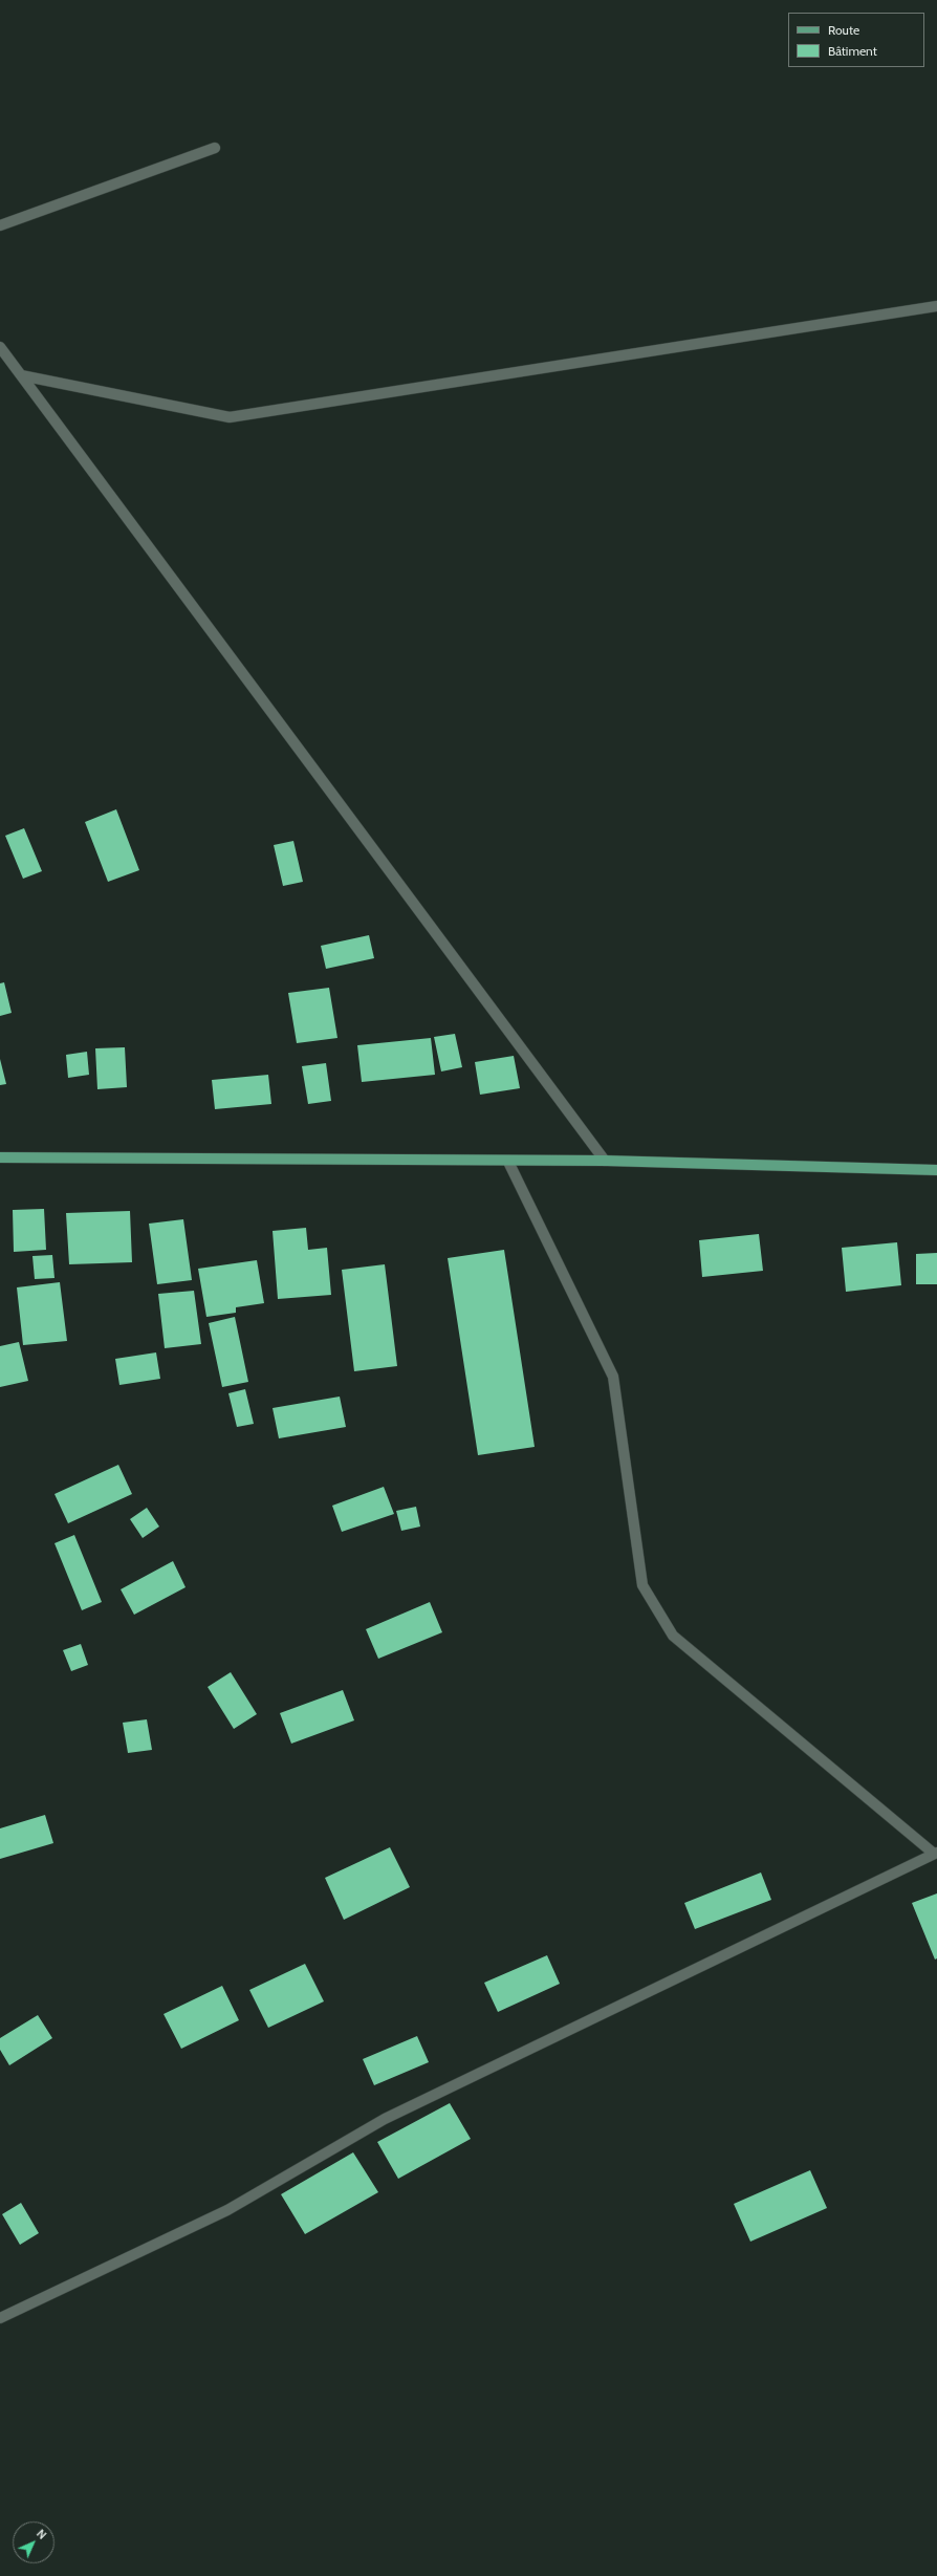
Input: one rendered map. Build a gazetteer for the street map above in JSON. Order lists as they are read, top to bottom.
{
  "legend": ["Route", "Bâtiment"],
  "north": "top right"
}
